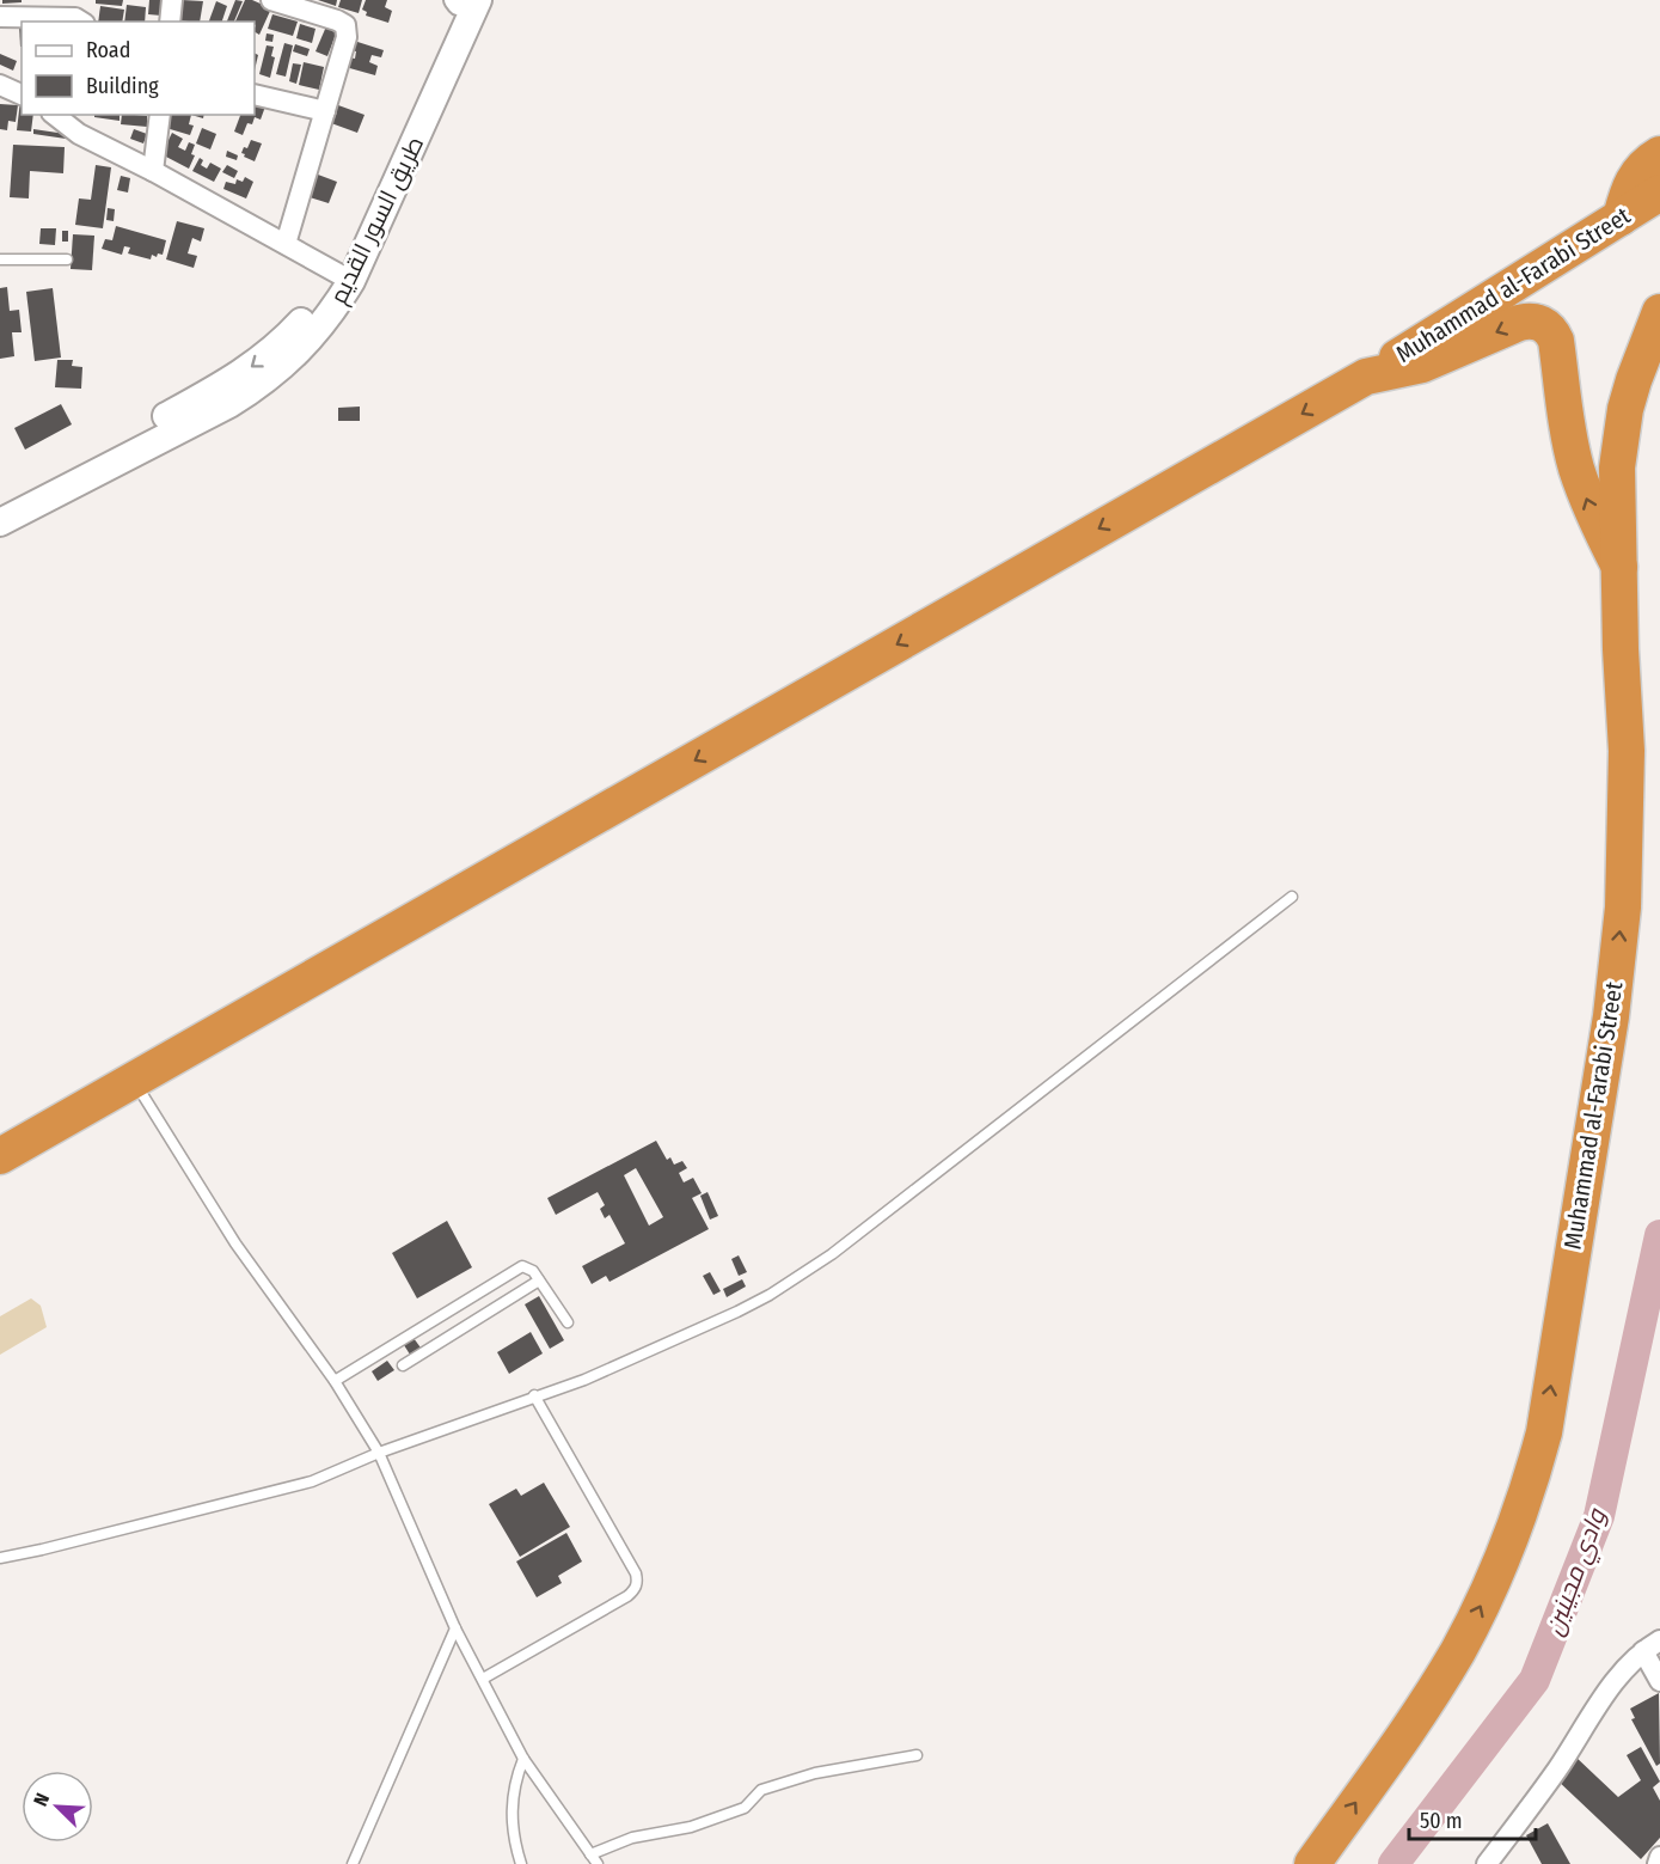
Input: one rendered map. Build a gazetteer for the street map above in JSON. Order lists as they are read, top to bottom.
{
  "streets": {
    "highway": ["Muhammad al-Farabi Street"],
    "main road": ["طريق السور القديم"]
  },
  "water": ["وادي مجينين"],
  "legend": ["Road", "Building"],
  "scale_bar": "50 m",
  "north": "top left"
}
